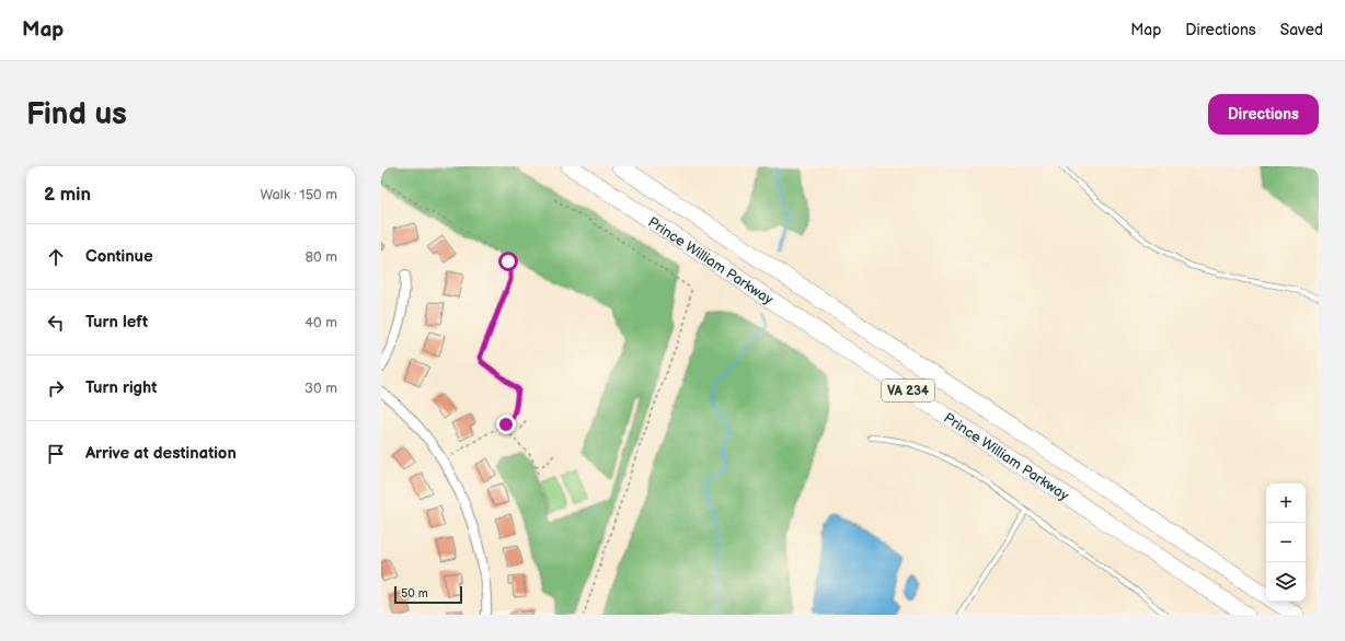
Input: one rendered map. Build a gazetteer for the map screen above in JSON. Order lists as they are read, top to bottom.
{
  "streets": {
    "highway": ["Prince William Parkway", "VA 234"]
  },
  "scale_bar": "50 m",
  "page": {
    "header": "Map",
    "nav": ["Map", "Directions", "Saved"],
    "buttons": "Directions",
    "title": "Find us",
    "heading": ["2 min", "Walk · 150 m"],
    "list": [
      ["Continue", "80 m"],
      ["Turn left", "40 m"],
      ["Turn right", "30 m"],
      "Arrive at destination"
    ],
    "map_buttons": ["+", "−"],
    "scale": "50 m"
  }
}
